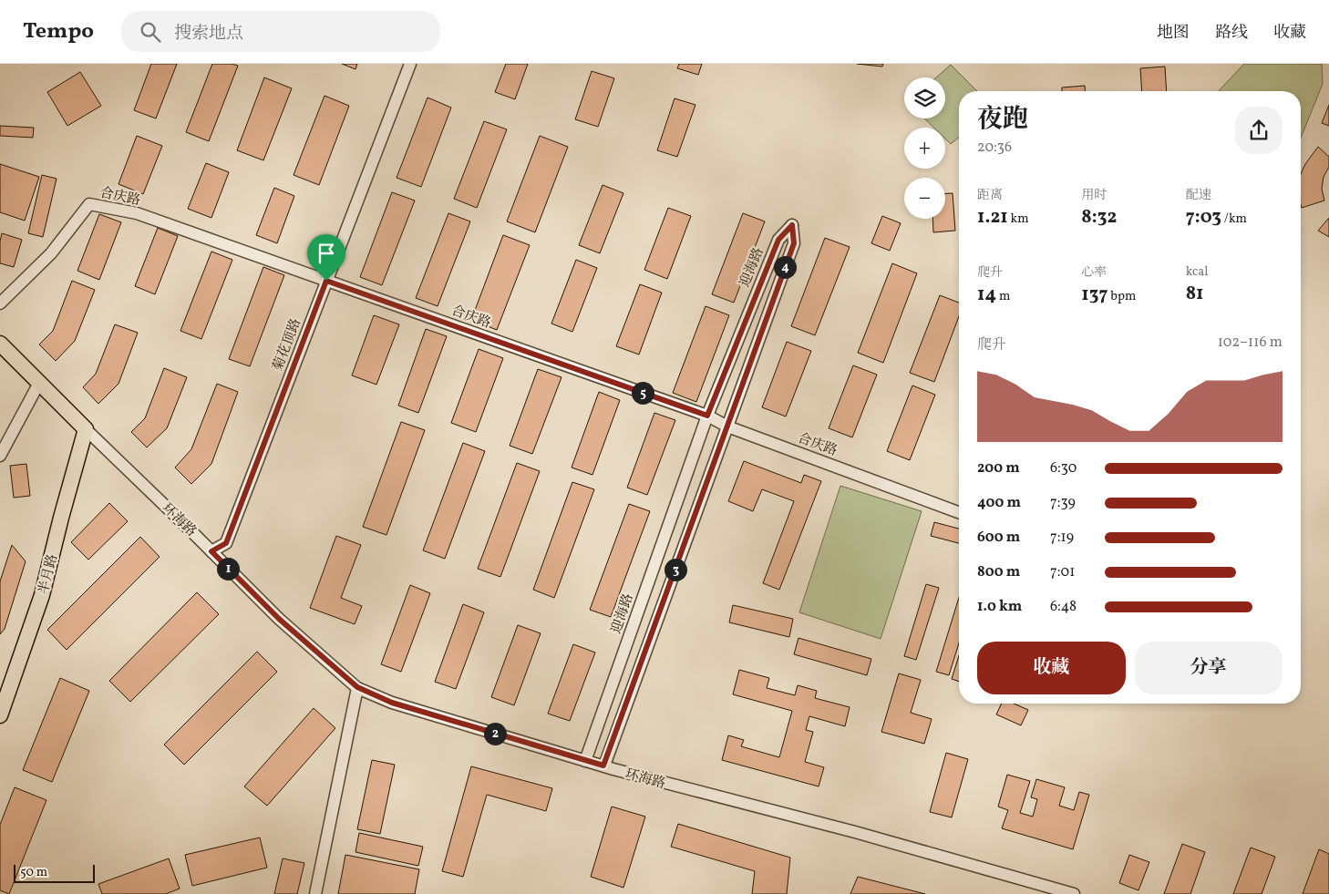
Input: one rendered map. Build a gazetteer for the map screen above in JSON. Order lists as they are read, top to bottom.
{
  "streets": {
    "main road": ["环海路", "半月路"],
    "street": ["合庆路", "迎海路", "菊花顶路"]
  },
  "crossings": [
    ["合庆路", "迎海路"],
    ["合庆路", "菊花顶路"],
    ["迎海路", "环海路"],
    ["菊花顶路", "环海路"],
    ["环海路", "半月路"]
  ],
  "scale_bar": "50 m",
  "page": {
    "header": "Tempo",
    "search": "搜索地点",
    "nav": ["地图", "路线", "收藏"],
    "map_buttons": ["+", "−"],
    "heading": ["夜跑", "20:36"],
    "stats": [
      ["距离", "1.21 km"],
      ["用时", "8:32"],
      ["配速", "7:03 /km"],
      ["爬升", "14 m"],
      ["心率", "137 bpm"],
      ["kcal", "81"]
    ],
    "pins": [
      "4",
      "5",
      "1",
      "3",
      "2"
    ],
    "chart": ["爬升", "102–116 m"],
    "list": [
      {
        "name": "200 m",
        "note": "6:30"
      },
      {
        "name": "400 m",
        "note": "7:39"
      },
      {
        "name": "600 m",
        "note": "7:19"
      },
      {
        "name": "800 m",
        "note": "7:01"
      },
      {
        "name": "1.0 km",
        "note": "6:48"
      }
    ],
    "buttons": ["收藏", "分享"],
    "scale": "50 m"
  }
}
